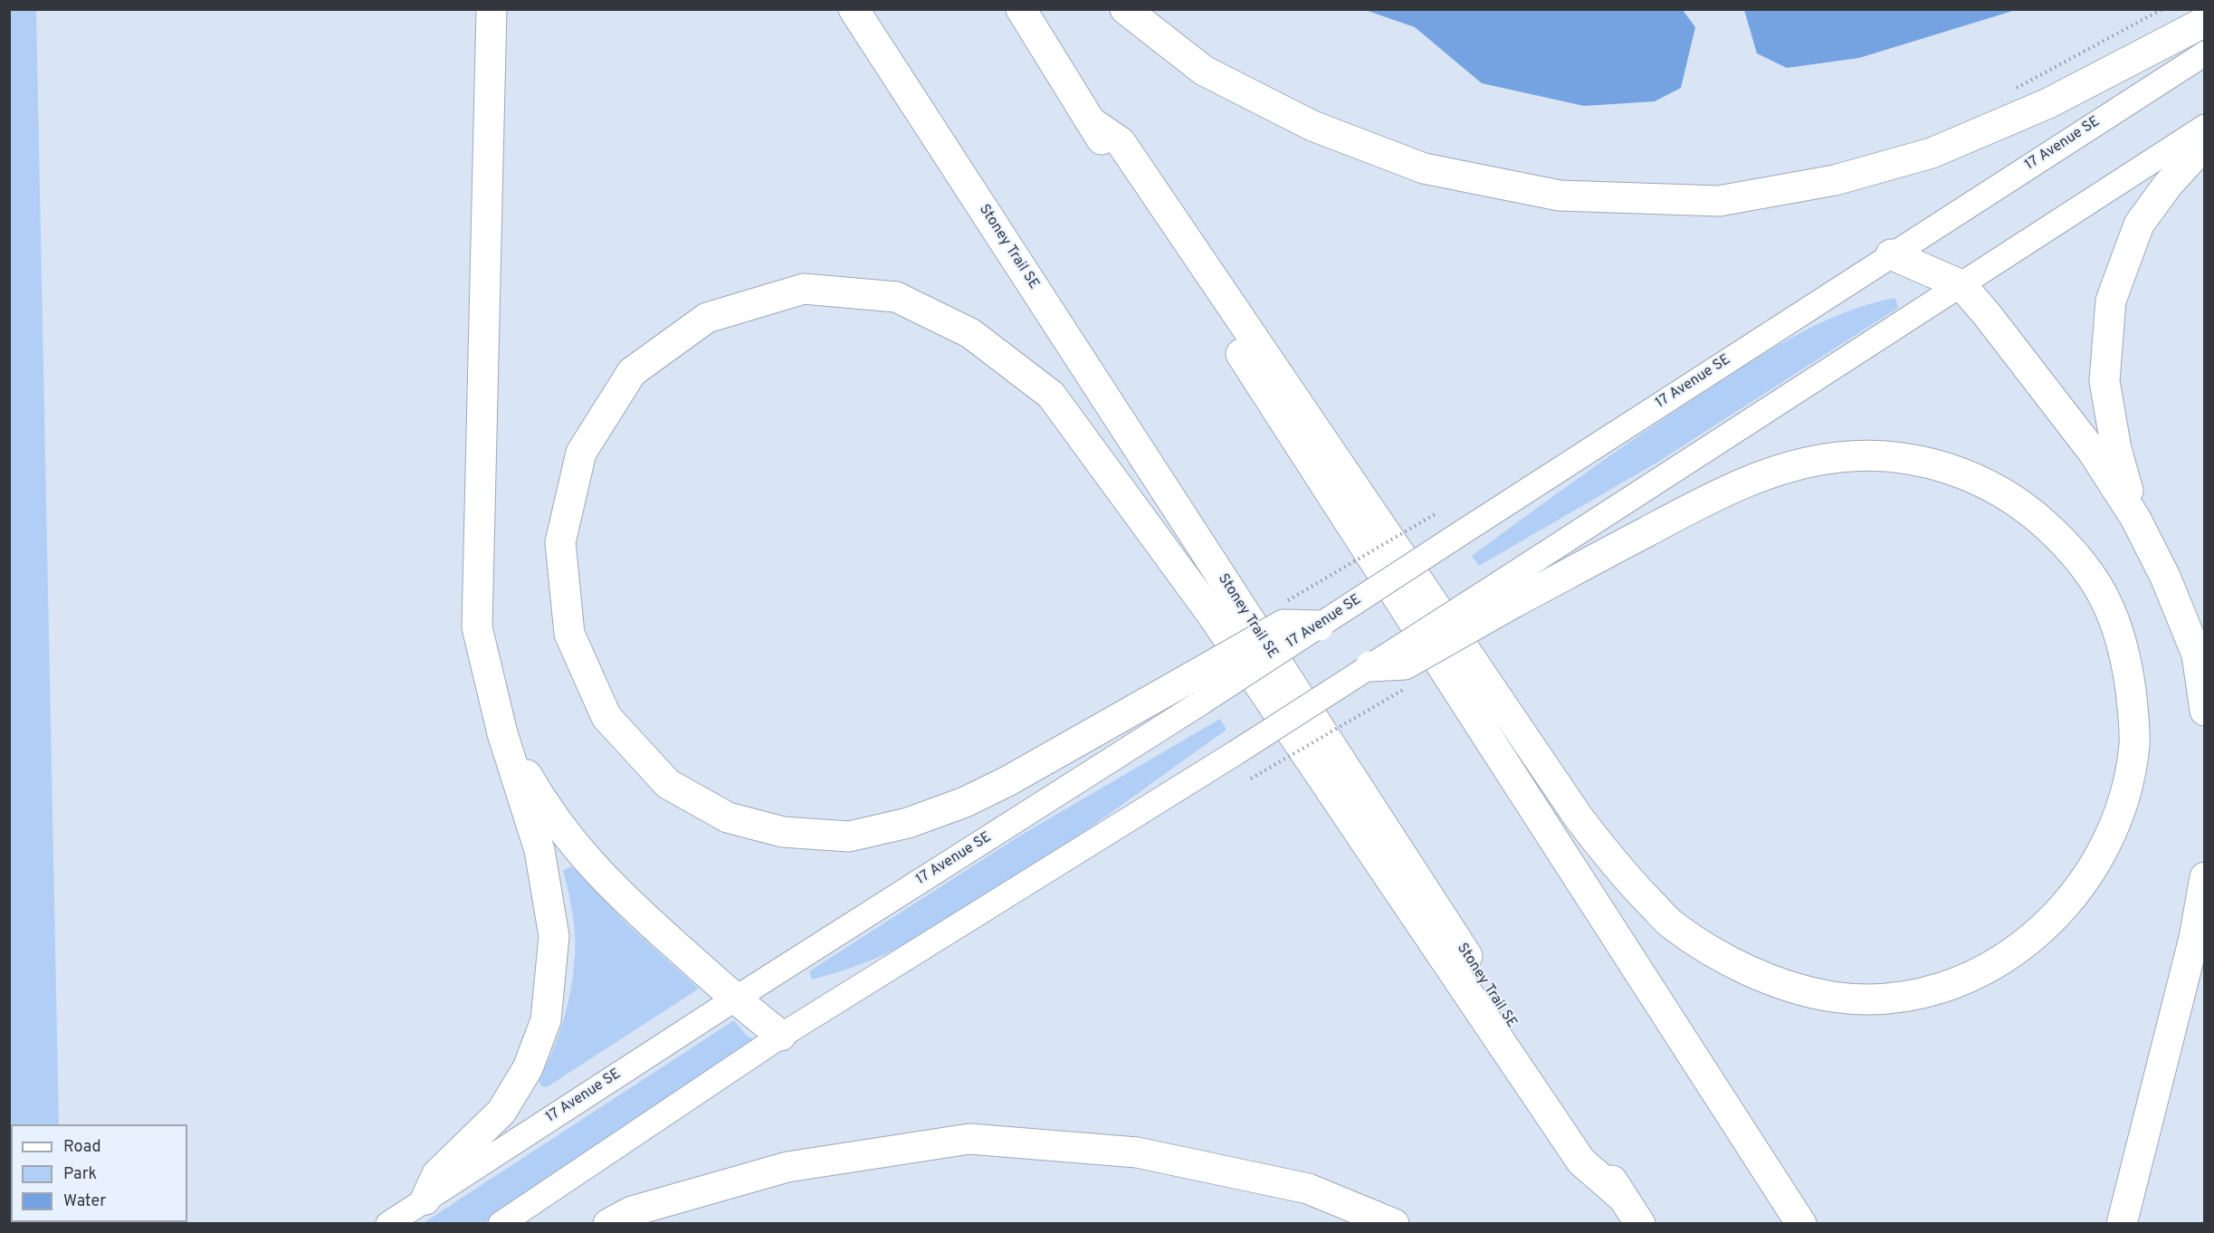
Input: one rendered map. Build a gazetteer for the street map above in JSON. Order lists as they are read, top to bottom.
{
  "streets": {
    "highway": ["Stoney Trail SE"],
    "main road": ["17 Avenue SE"]
  },
  "legend": ["Road", "Park", "Water"]
}
